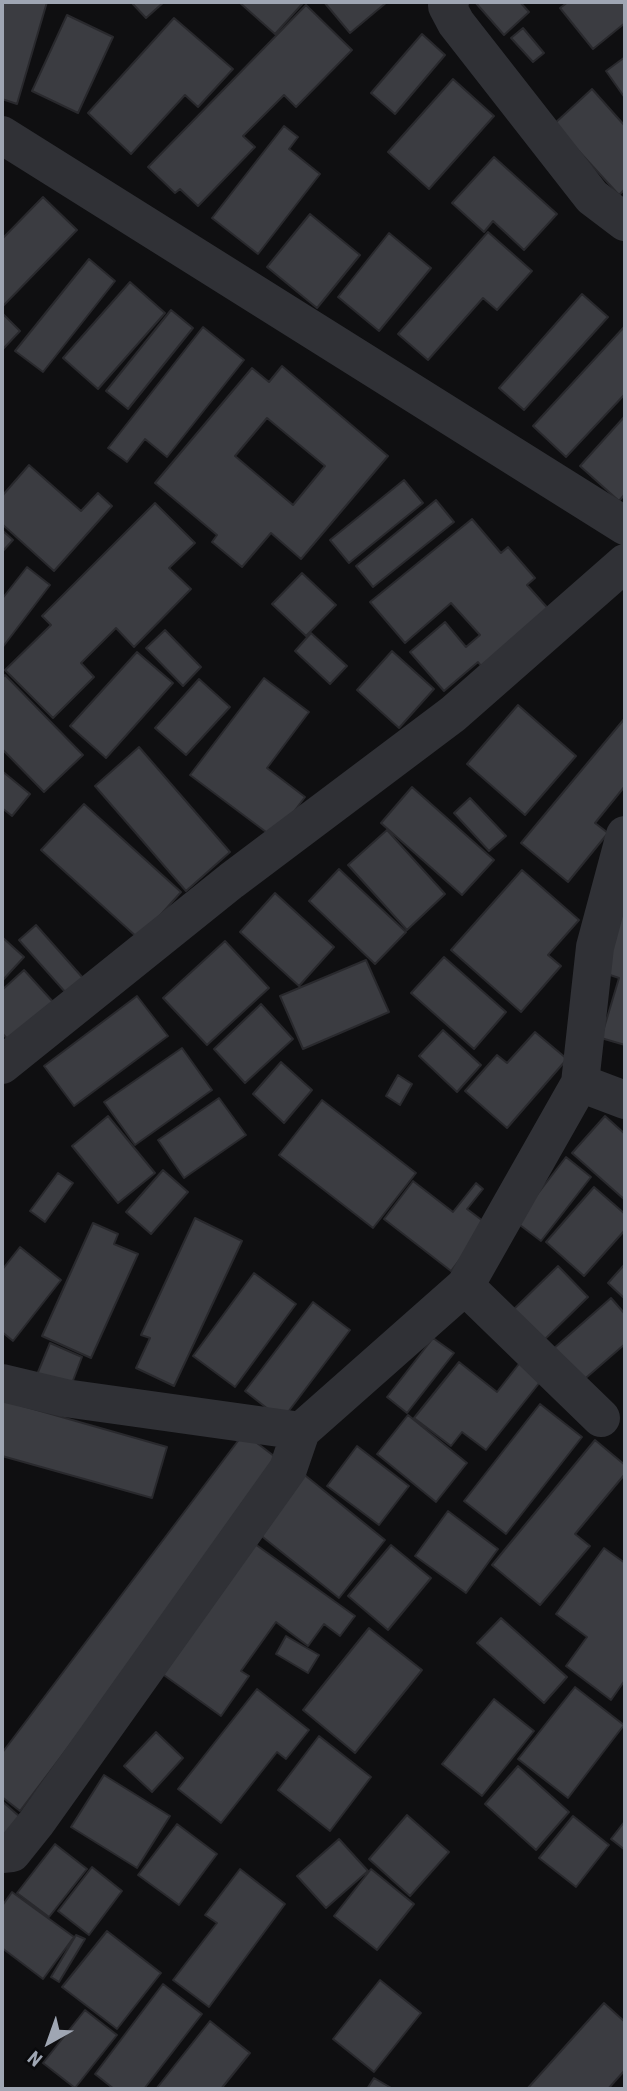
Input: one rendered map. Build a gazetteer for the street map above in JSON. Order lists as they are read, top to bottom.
{
  "north": "bottom left"
}
